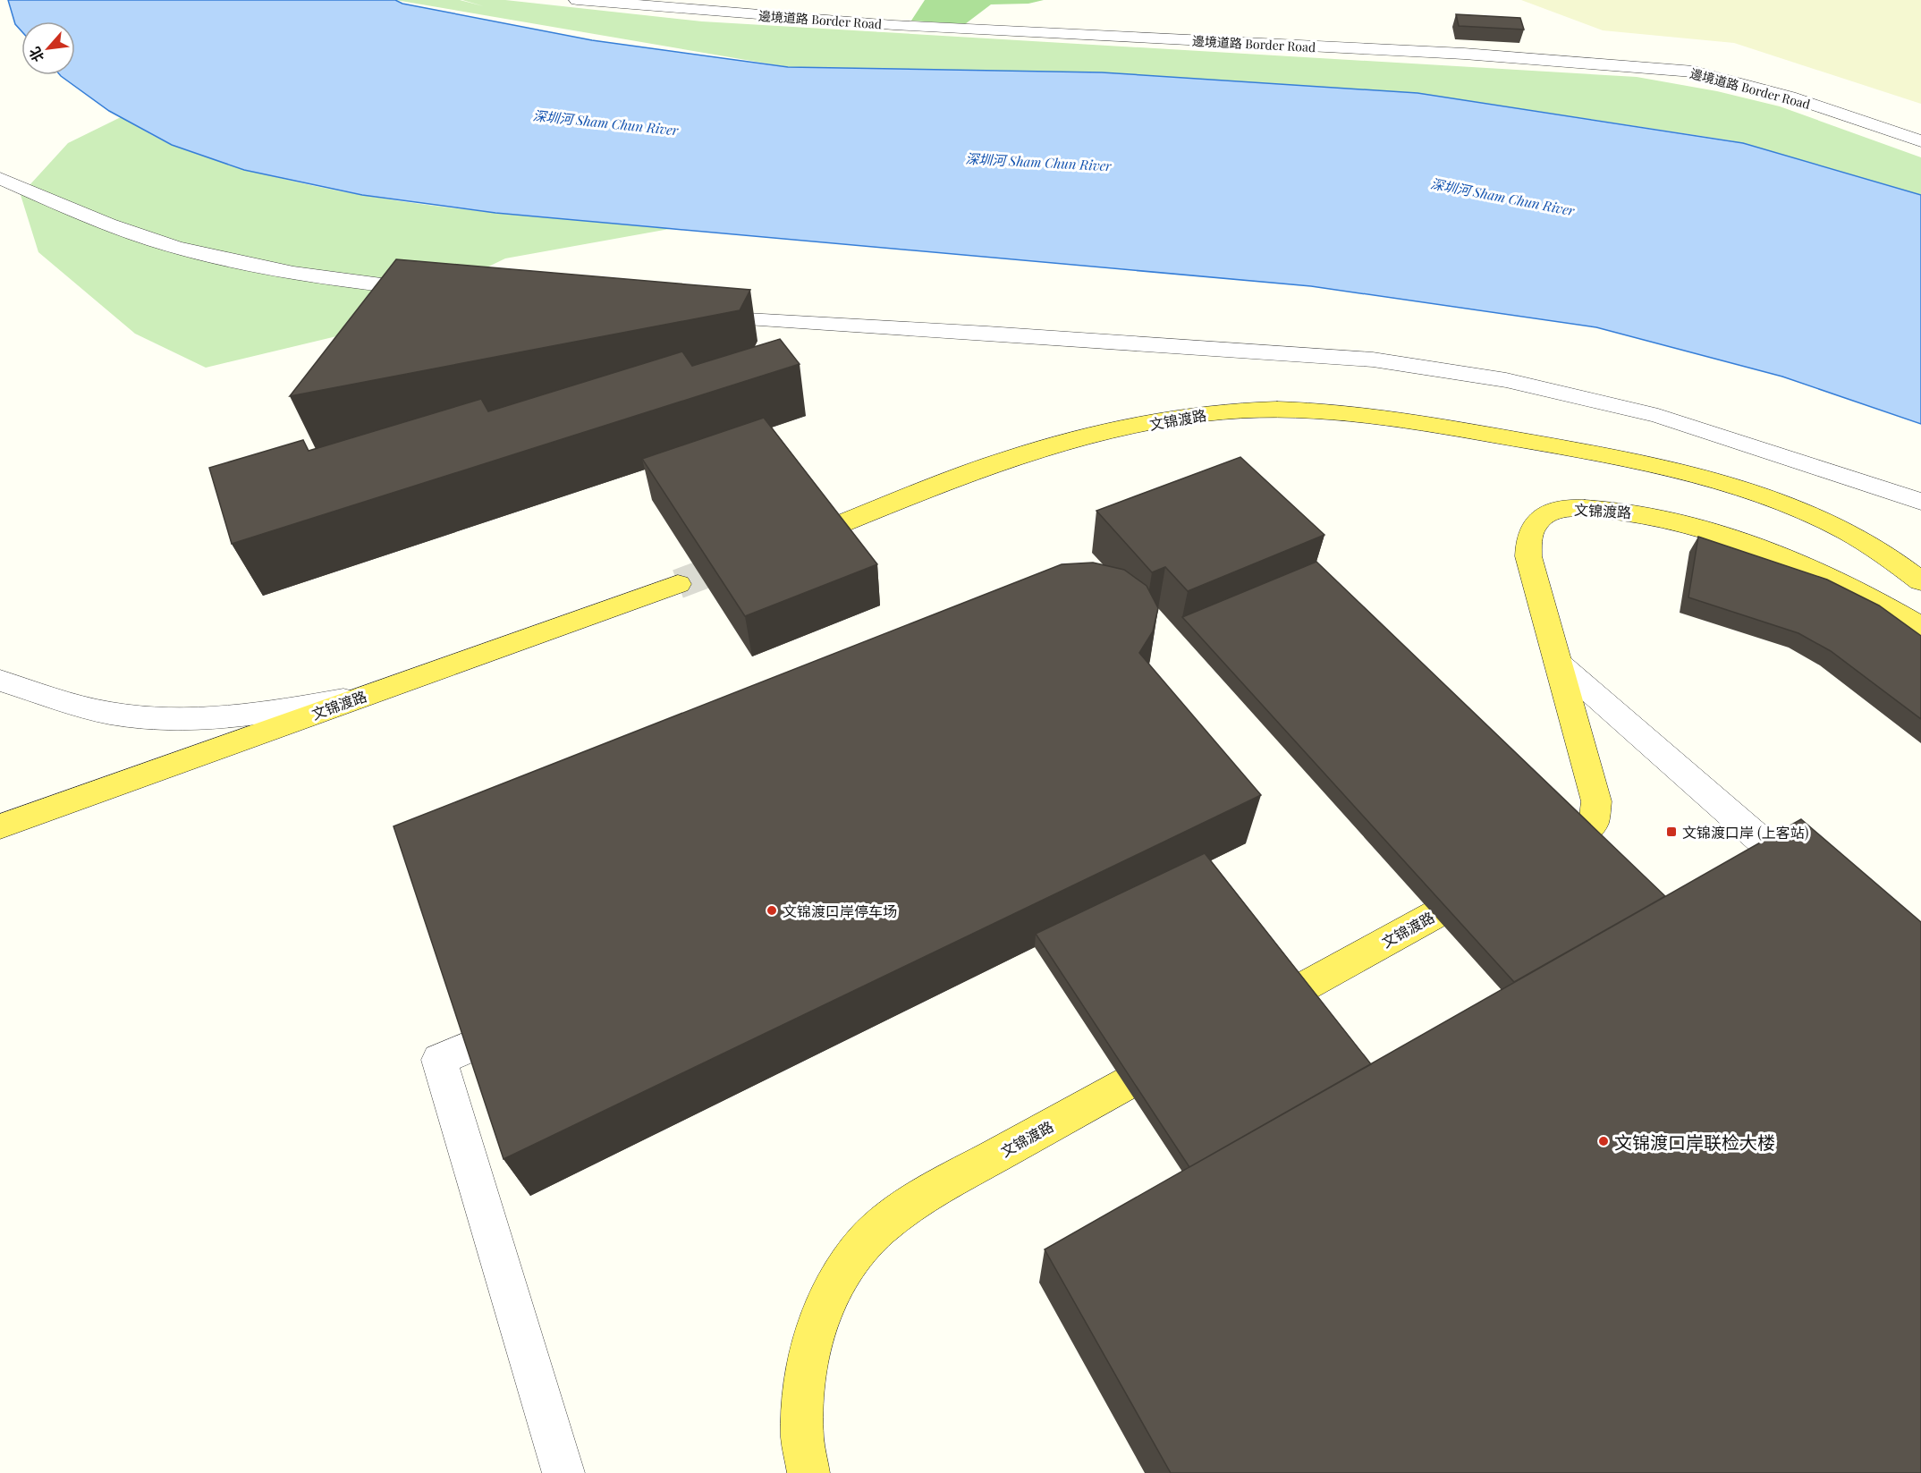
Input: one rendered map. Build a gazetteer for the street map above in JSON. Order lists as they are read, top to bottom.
{
  "streets": {
    "main road": ["文锦渡路"],
    "lane": ["邊境道路 Border Road"]
  },
  "water": ["深圳河 Sham Chun River"],
  "places": {
    "transit": ["文锦渡口岸 (上客站)"],
    "other": ["文锦渡口岸停车场", "文锦渡口岸联检大楼"]
  },
  "north": "bottom left"
}
